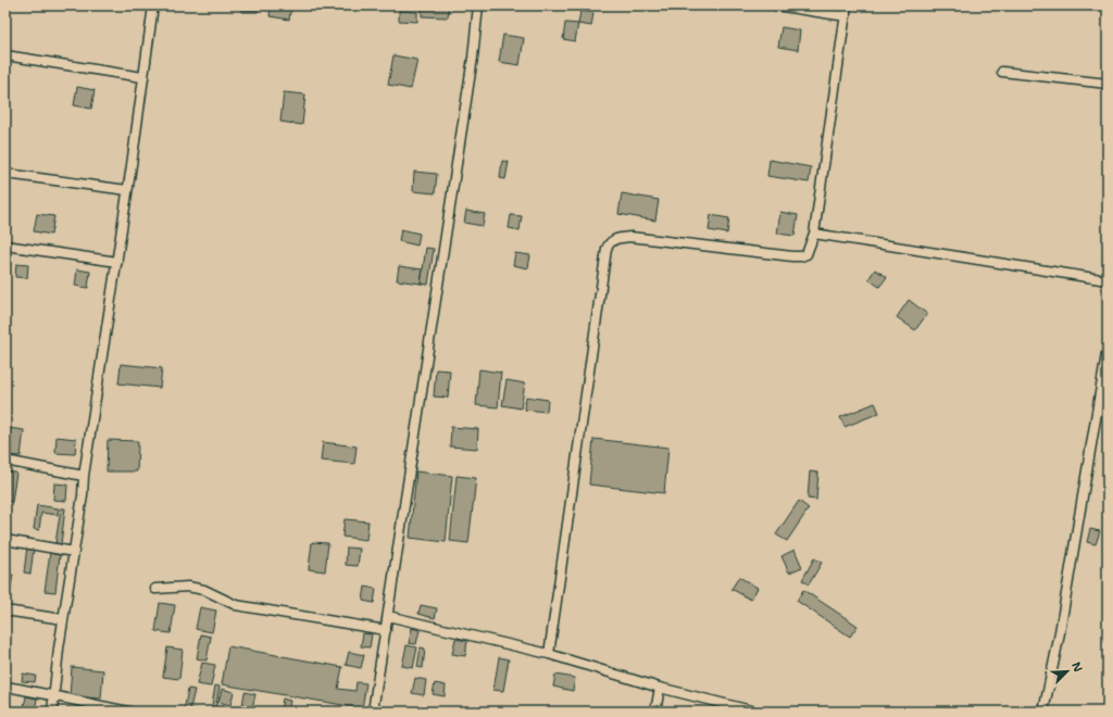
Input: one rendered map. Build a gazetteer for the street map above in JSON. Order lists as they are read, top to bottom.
{
  "north": "top right"
}
